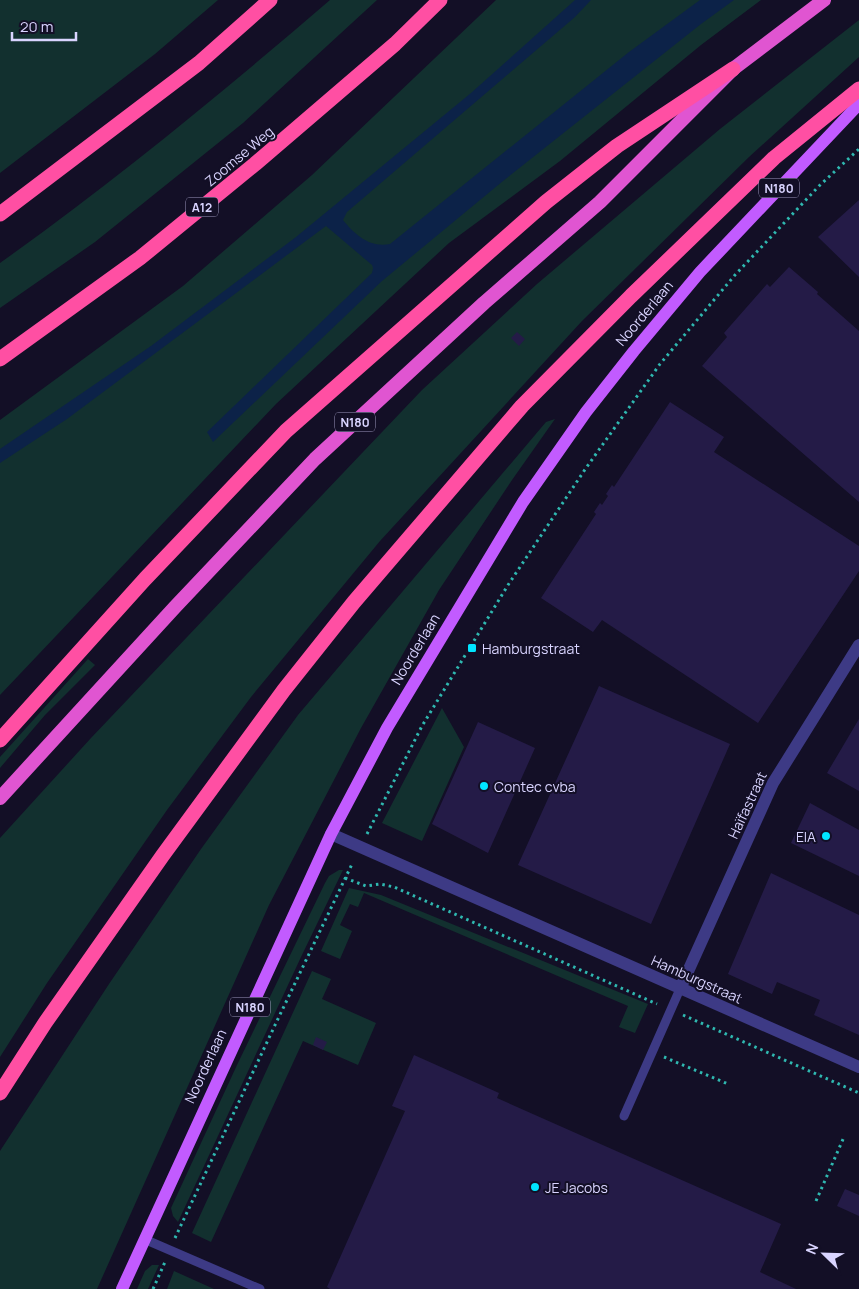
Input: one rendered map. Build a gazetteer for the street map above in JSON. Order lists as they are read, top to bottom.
{
  "streets": {
    "highway": ["Zoomse Weg", "N180", "A12"],
    "main road": ["Noorderlaan"],
    "street": ["Haïfastraat", "Hamburgstraat"]
  },
  "crossings": [
    ["Noorderlaan", "Hamburgstraat"],
    ["Haïfastraat", "Hamburgstraat"]
  ],
  "places": {
    "transit": ["Hamburgstraat"],
    "other": ["Contec cvba", "EIA", "JE Jacobs"]
  },
  "scale_bar": "20 m",
  "north": "top left"
}
